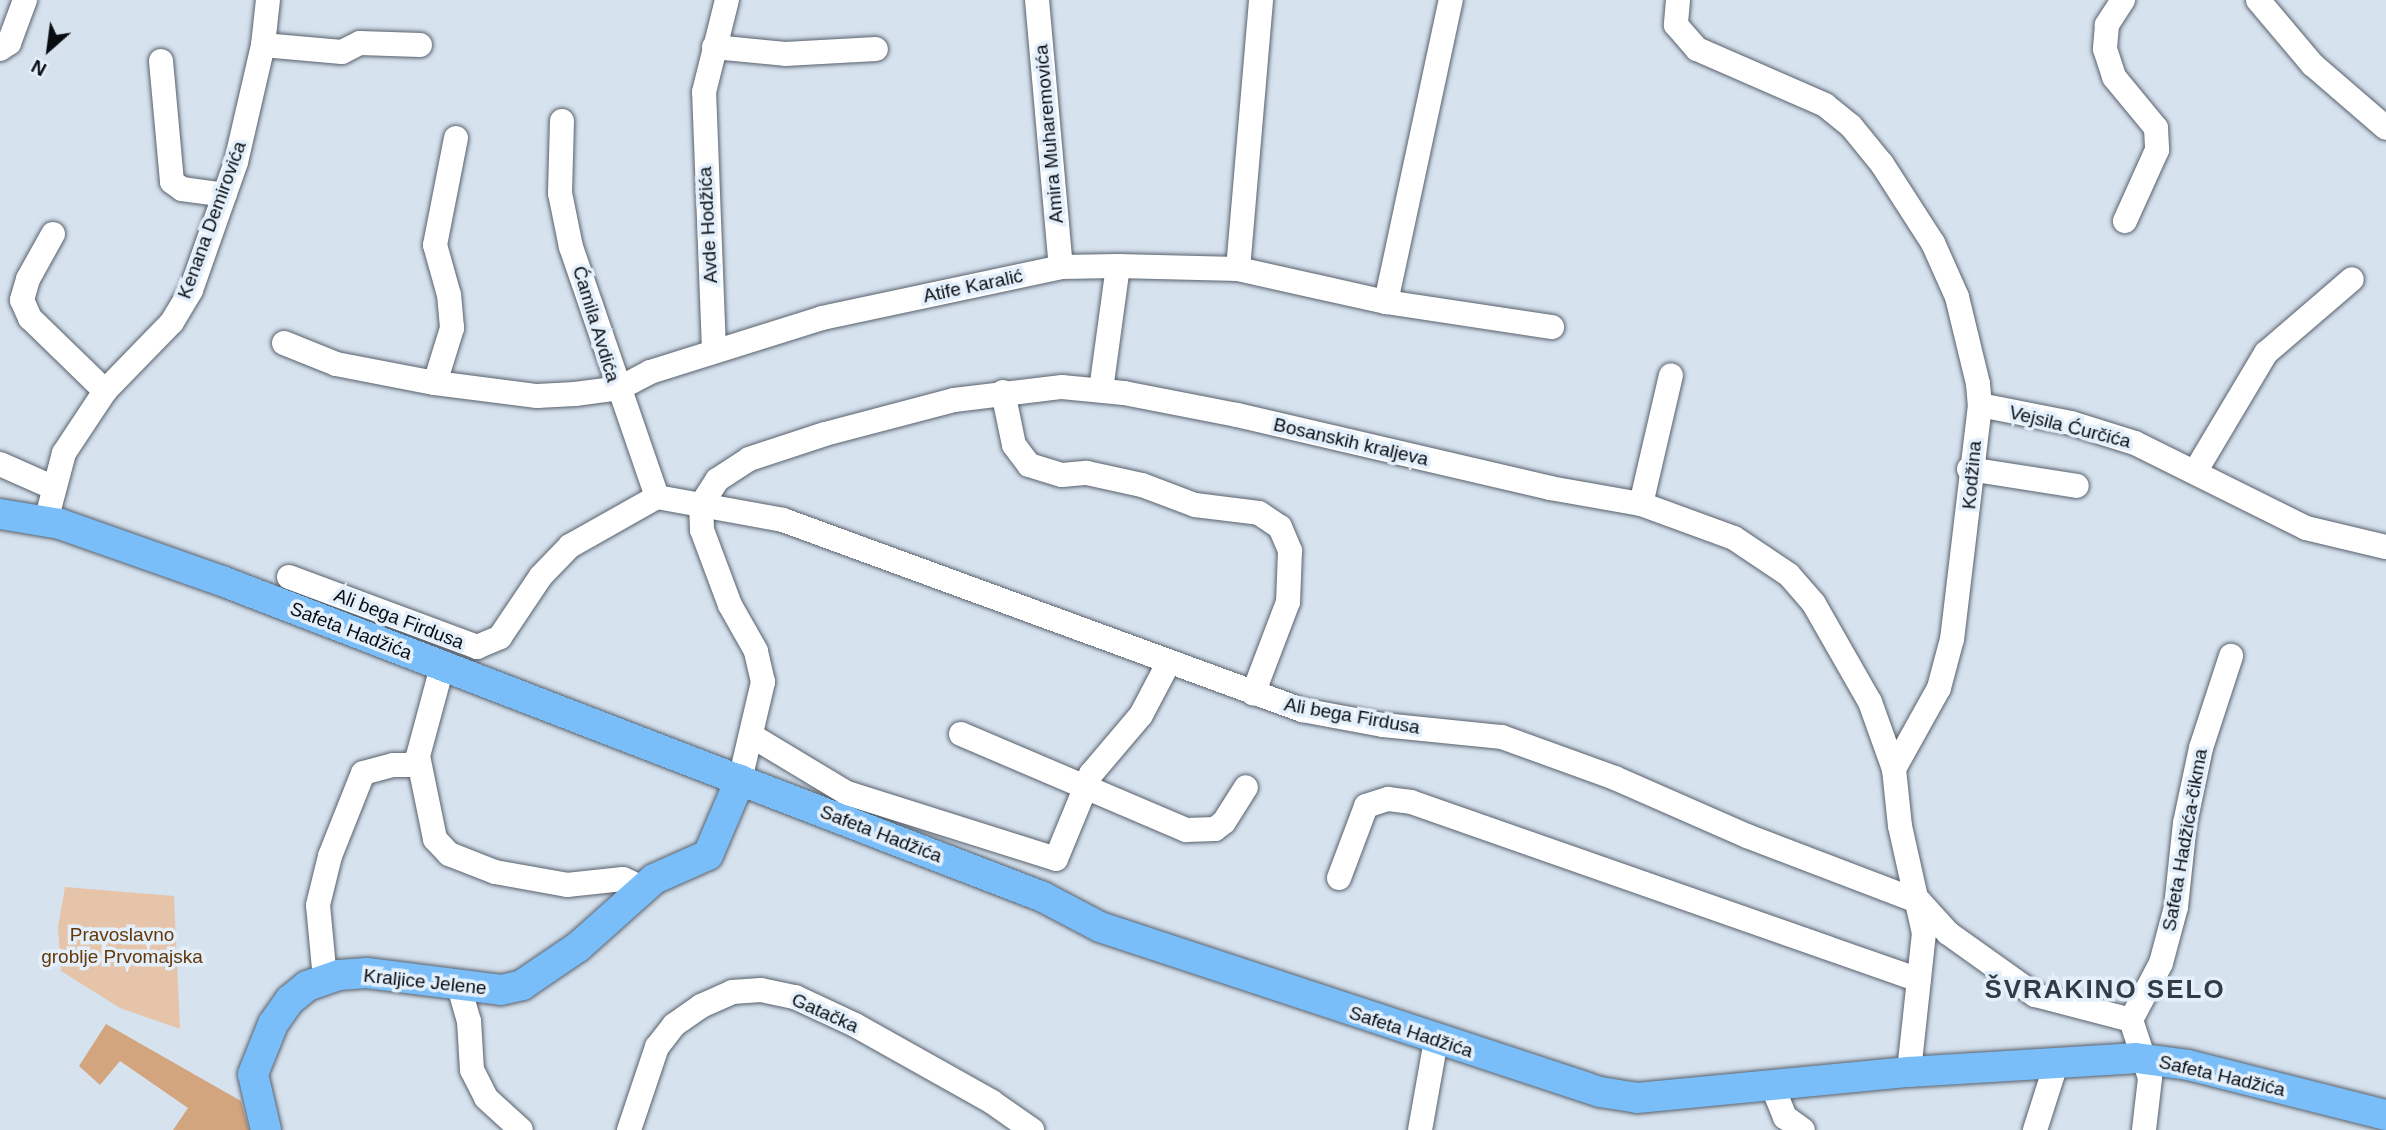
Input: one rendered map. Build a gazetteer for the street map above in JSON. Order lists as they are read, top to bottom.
{
  "streets": {
    "main road": ["Safeta Hadžića", "Kraljice Jelene"],
    "street": [
      "Amira Muharemovića",
      "Kenana Demirovića",
      "Avde Hodžića",
      "Atife Karalić",
      "Ćamila Avdića",
      "Vejsila Ćurčića",
      "Bosanskih kraljeva",
      "Kodžina",
      "Ali bega Firdusa",
      "Safeta Hadžića-čikma",
      "Gatačka"
    ]
  },
  "crossings": [
    ["Amira Muharemovića", "Atife Karalić"],
    ["Kenana Demirovića", "Safeta Hadžića"],
    ["Avde Hodžića", "Atife Karalić"],
    ["Vejsila Ćurčića", "Kodžina"],
    ["Bosanskih kraljeva", "Kodžina"],
    ["Bosanskih kraljeva", "Ali bega Firdusa"],
    ["Safeta Hadžića", "Kraljice Jelene"]
  ],
  "districts": ["ŠVRAKINO SELO"],
  "parks": ["Pravoslavno groblje Prvomajska"],
  "north": "bottom left"
}
